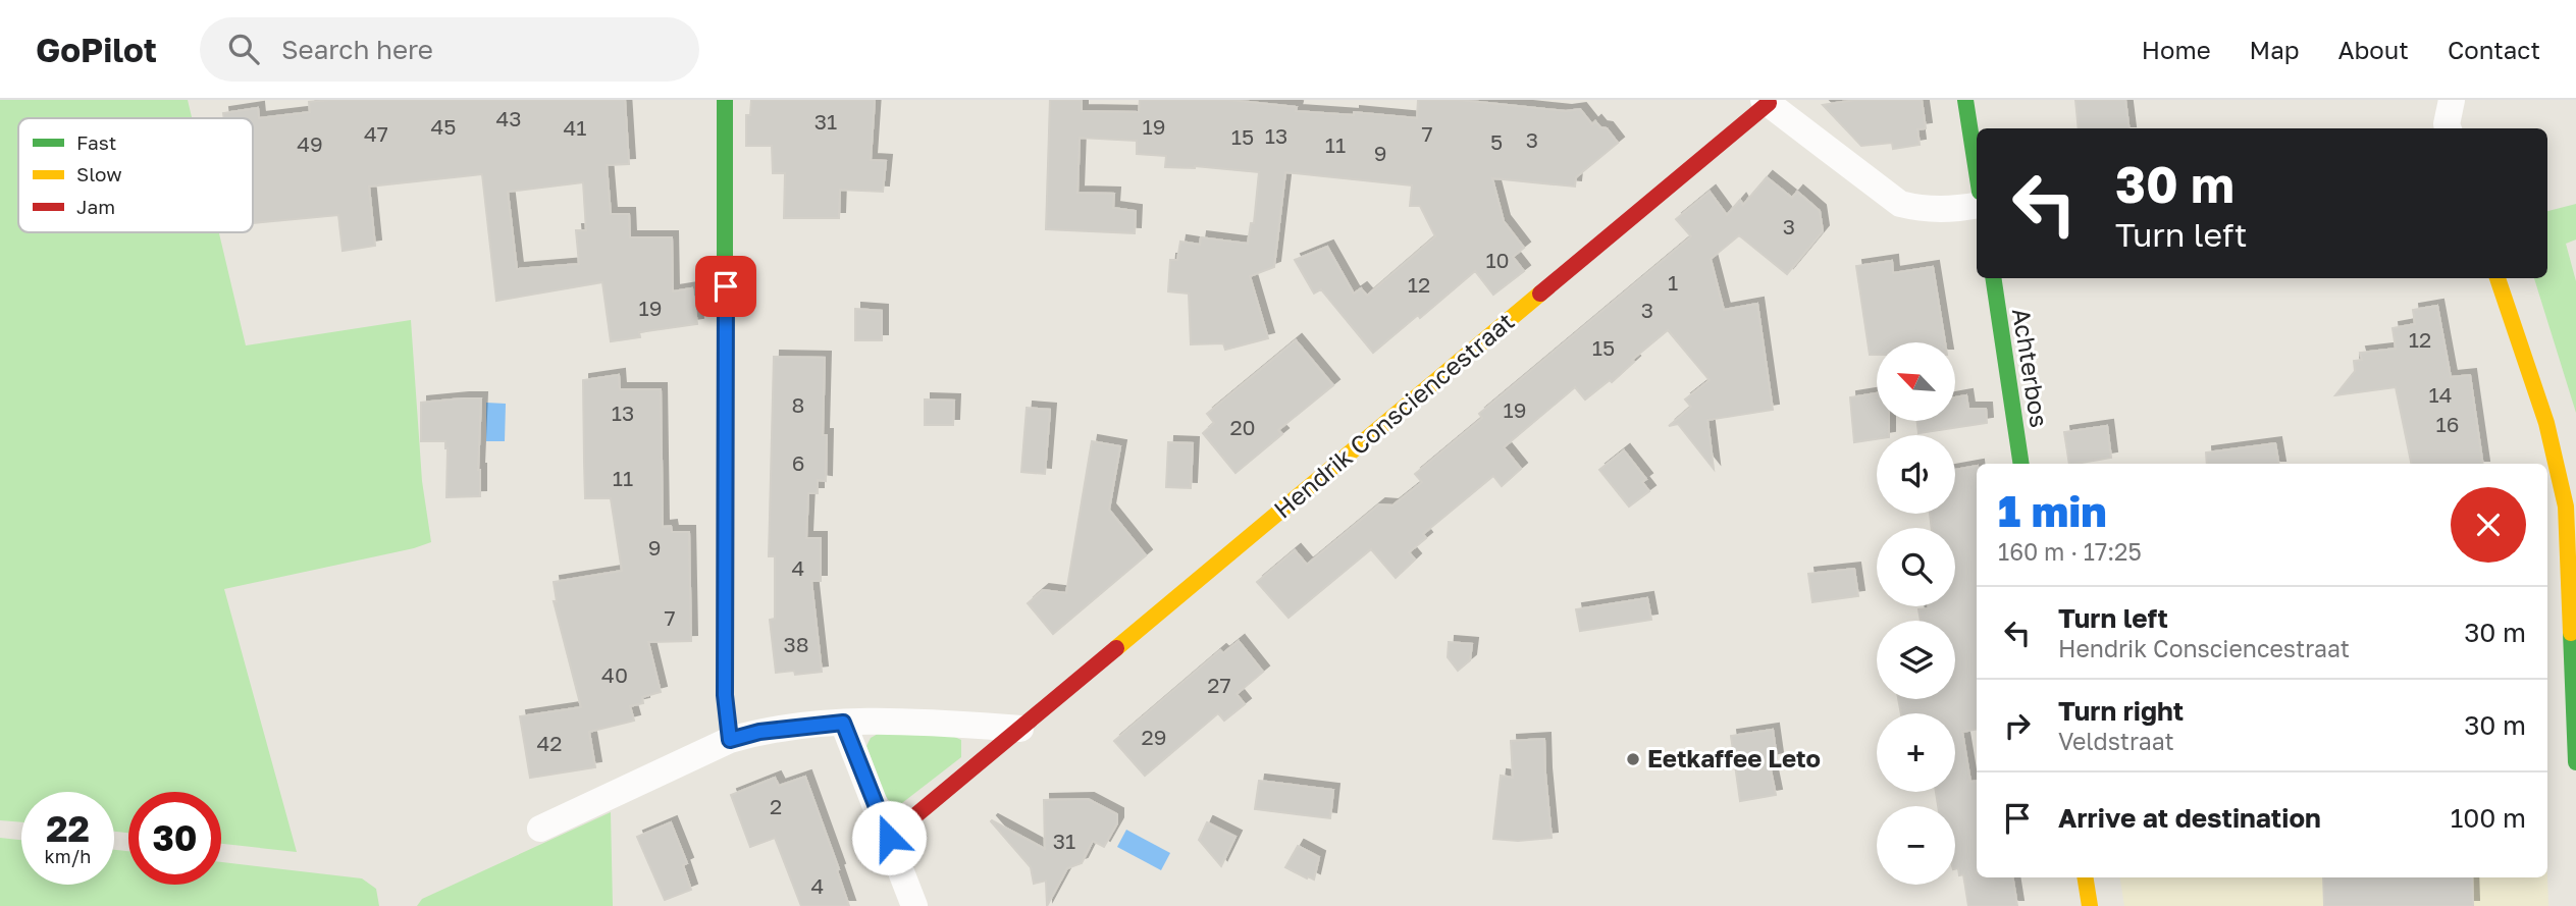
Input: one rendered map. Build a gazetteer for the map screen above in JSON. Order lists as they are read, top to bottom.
{
  "streets": {
    "street": ["Achterbos", "Hendrik Consciencestraat"]
  },
  "places": ["Eetkaffee Leto"],
  "house_numbers": [
    "43",
    "31",
    "45",
    "19",
    "41",
    "47",
    "7",
    "13",
    "15",
    "3",
    "5",
    "49",
    "11",
    "9",
    "3",
    "10",
    "1",
    "12",
    "19",
    "3",
    "12",
    "15",
    "14",
    "8",
    "19",
    "13",
    "16",
    "20",
    "6",
    "11",
    "9",
    "4",
    "7",
    "38",
    "40",
    "27",
    "29",
    "42",
    "2",
    "31",
    "4"
  ],
  "legend": ["Fast", "Slow", "Jam"],
  "north": "top left",
  "page": {
    "header": "GoPilot",
    "search": "Search here",
    "nav": [
      "Home",
      "Map",
      "About",
      "Contact"
    ],
    "turn": ["30 m", "Turn left"],
    "map_buttons": ["+", "−"],
    "heading": ["1 min", "160 m · 17:25"],
    "list": [
      {
        "name": "Turn left",
        "note": "Hendrik Consciencestraat",
        "value": "30 m"
      },
      {
        "name": "Turn right",
        "note": "Veldstraat",
        "value": "30 m"
      },
      {
        "name": "Arrive at destination",
        "value": "100 m"
      }
    ],
    "speed": "22 km/h",
    "limit": "30"
  }
}
